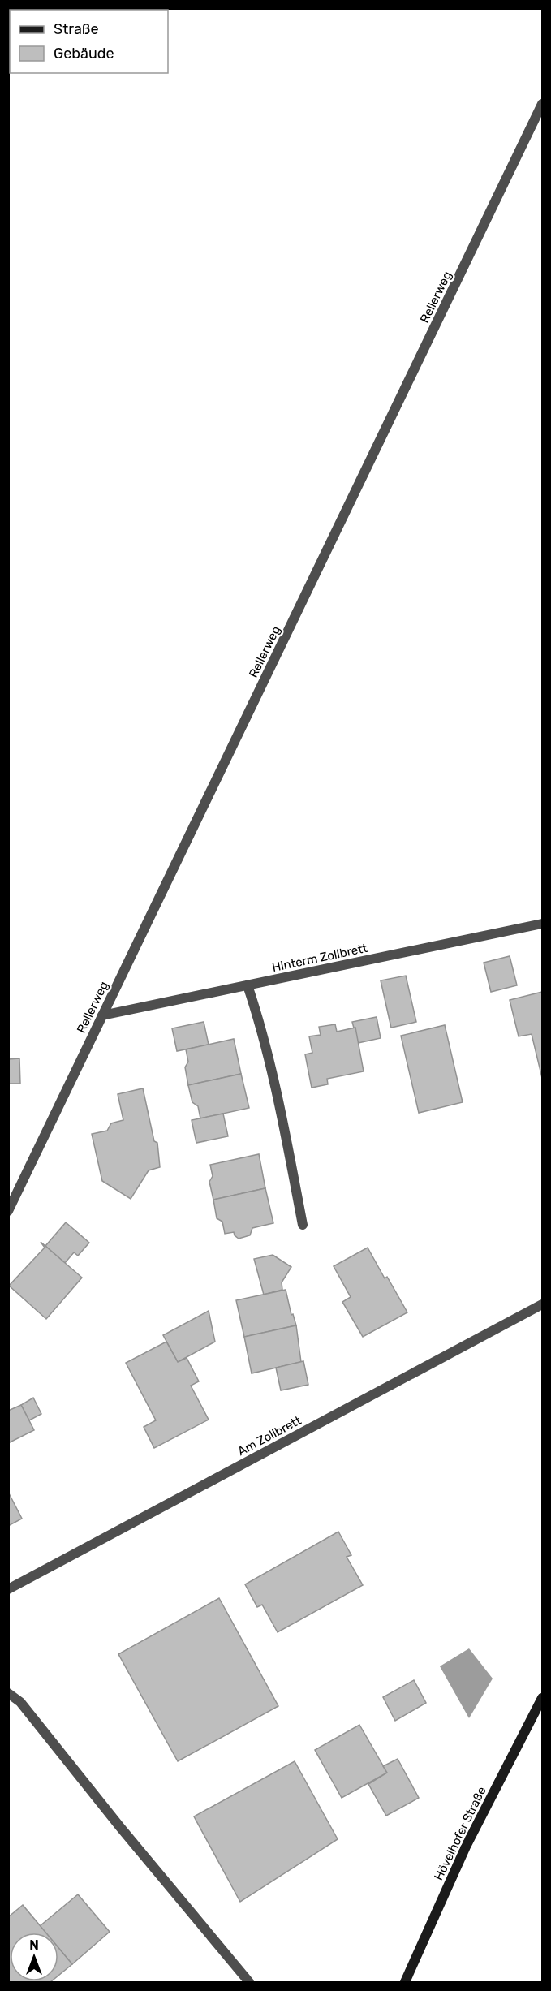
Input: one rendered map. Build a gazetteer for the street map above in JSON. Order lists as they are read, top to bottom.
{
  "streets": {
    "main road": ["Hövelhofer Straße"],
    "street": ["Rellerweg", "Hinterm Zollbrett", "Am Zollbrett"]
  },
  "crossings": [
    ["Rellerweg", "Hinterm Zollbrett"]
  ],
  "legend": ["Straße", "Gebäude"],
  "north": "top"
}
